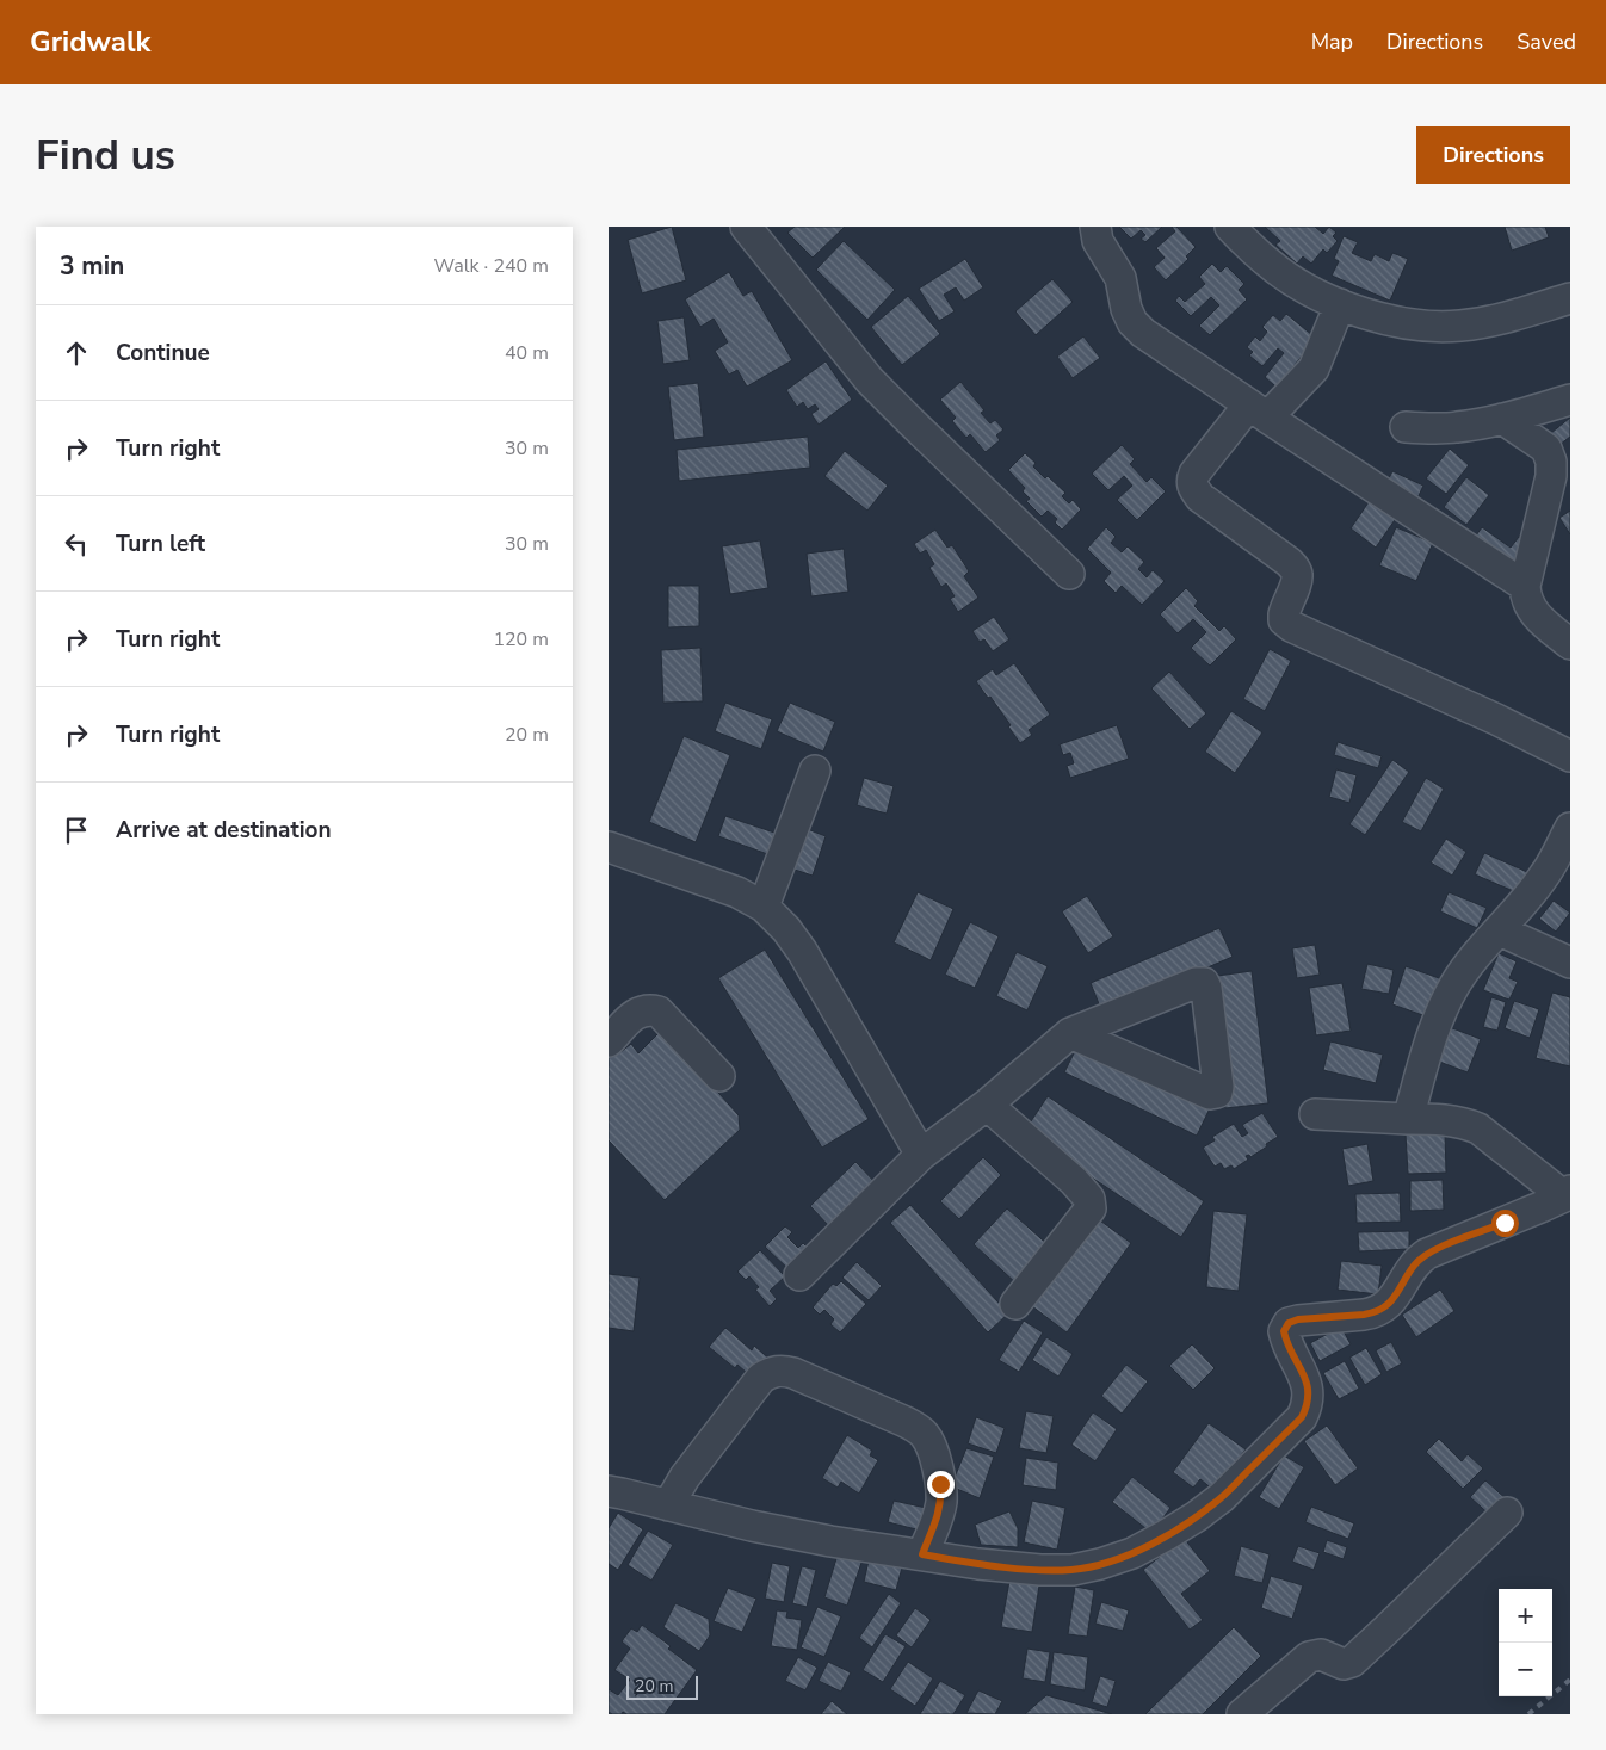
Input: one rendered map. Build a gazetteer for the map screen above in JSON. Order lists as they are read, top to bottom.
{
  "scale_bar": "20 m",
  "page": {
    "header": "Gridwalk",
    "nav": ["Map", "Directions", "Saved"],
    "buttons": "Directions",
    "title": "Find us",
    "heading": ["3 min", "Walk · 240 m"],
    "list": [
      ["Continue", "40 m"],
      ["Turn right", "30 m"],
      ["Turn left", "30 m"],
      ["Turn right", "120 m"],
      ["Turn right", "20 m"],
      "Arrive at destination"
    ],
    "map_buttons": ["+", "−"],
    "scale": "20 m"
  }
}
